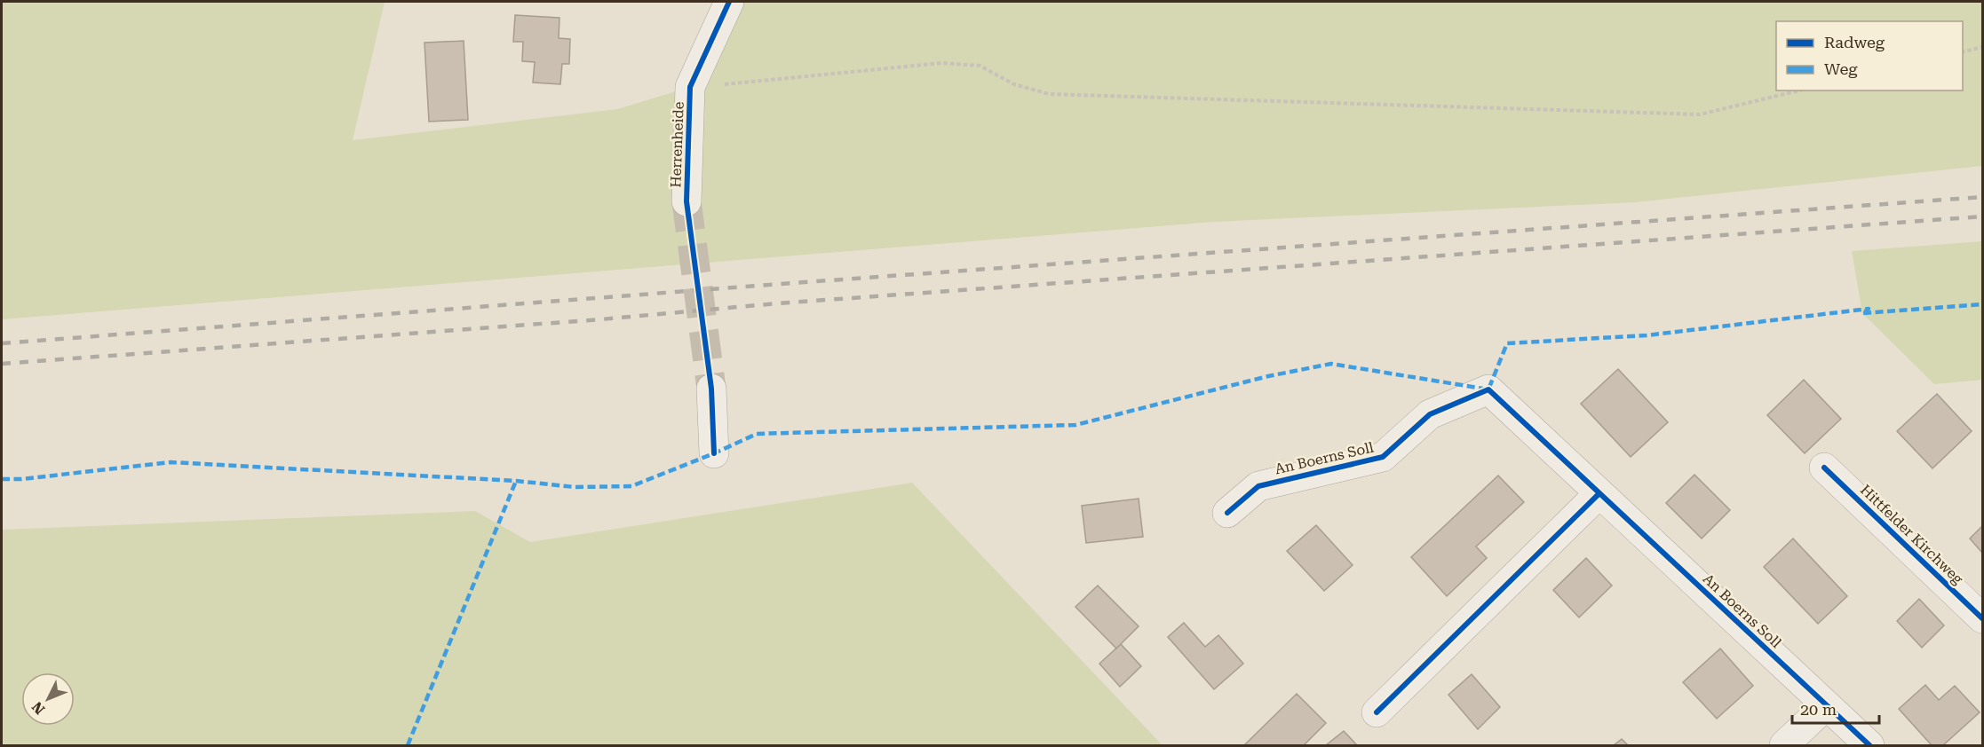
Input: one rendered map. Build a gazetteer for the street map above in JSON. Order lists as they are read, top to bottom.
{
  "streets": {
    "street": ["Herrenheide", "An Boerns Soll", "Hittfelder Kirchweg"]
  },
  "legend": ["Radweg", "Weg"],
  "scale_bar": "20 m",
  "north": "bottom left"
}
